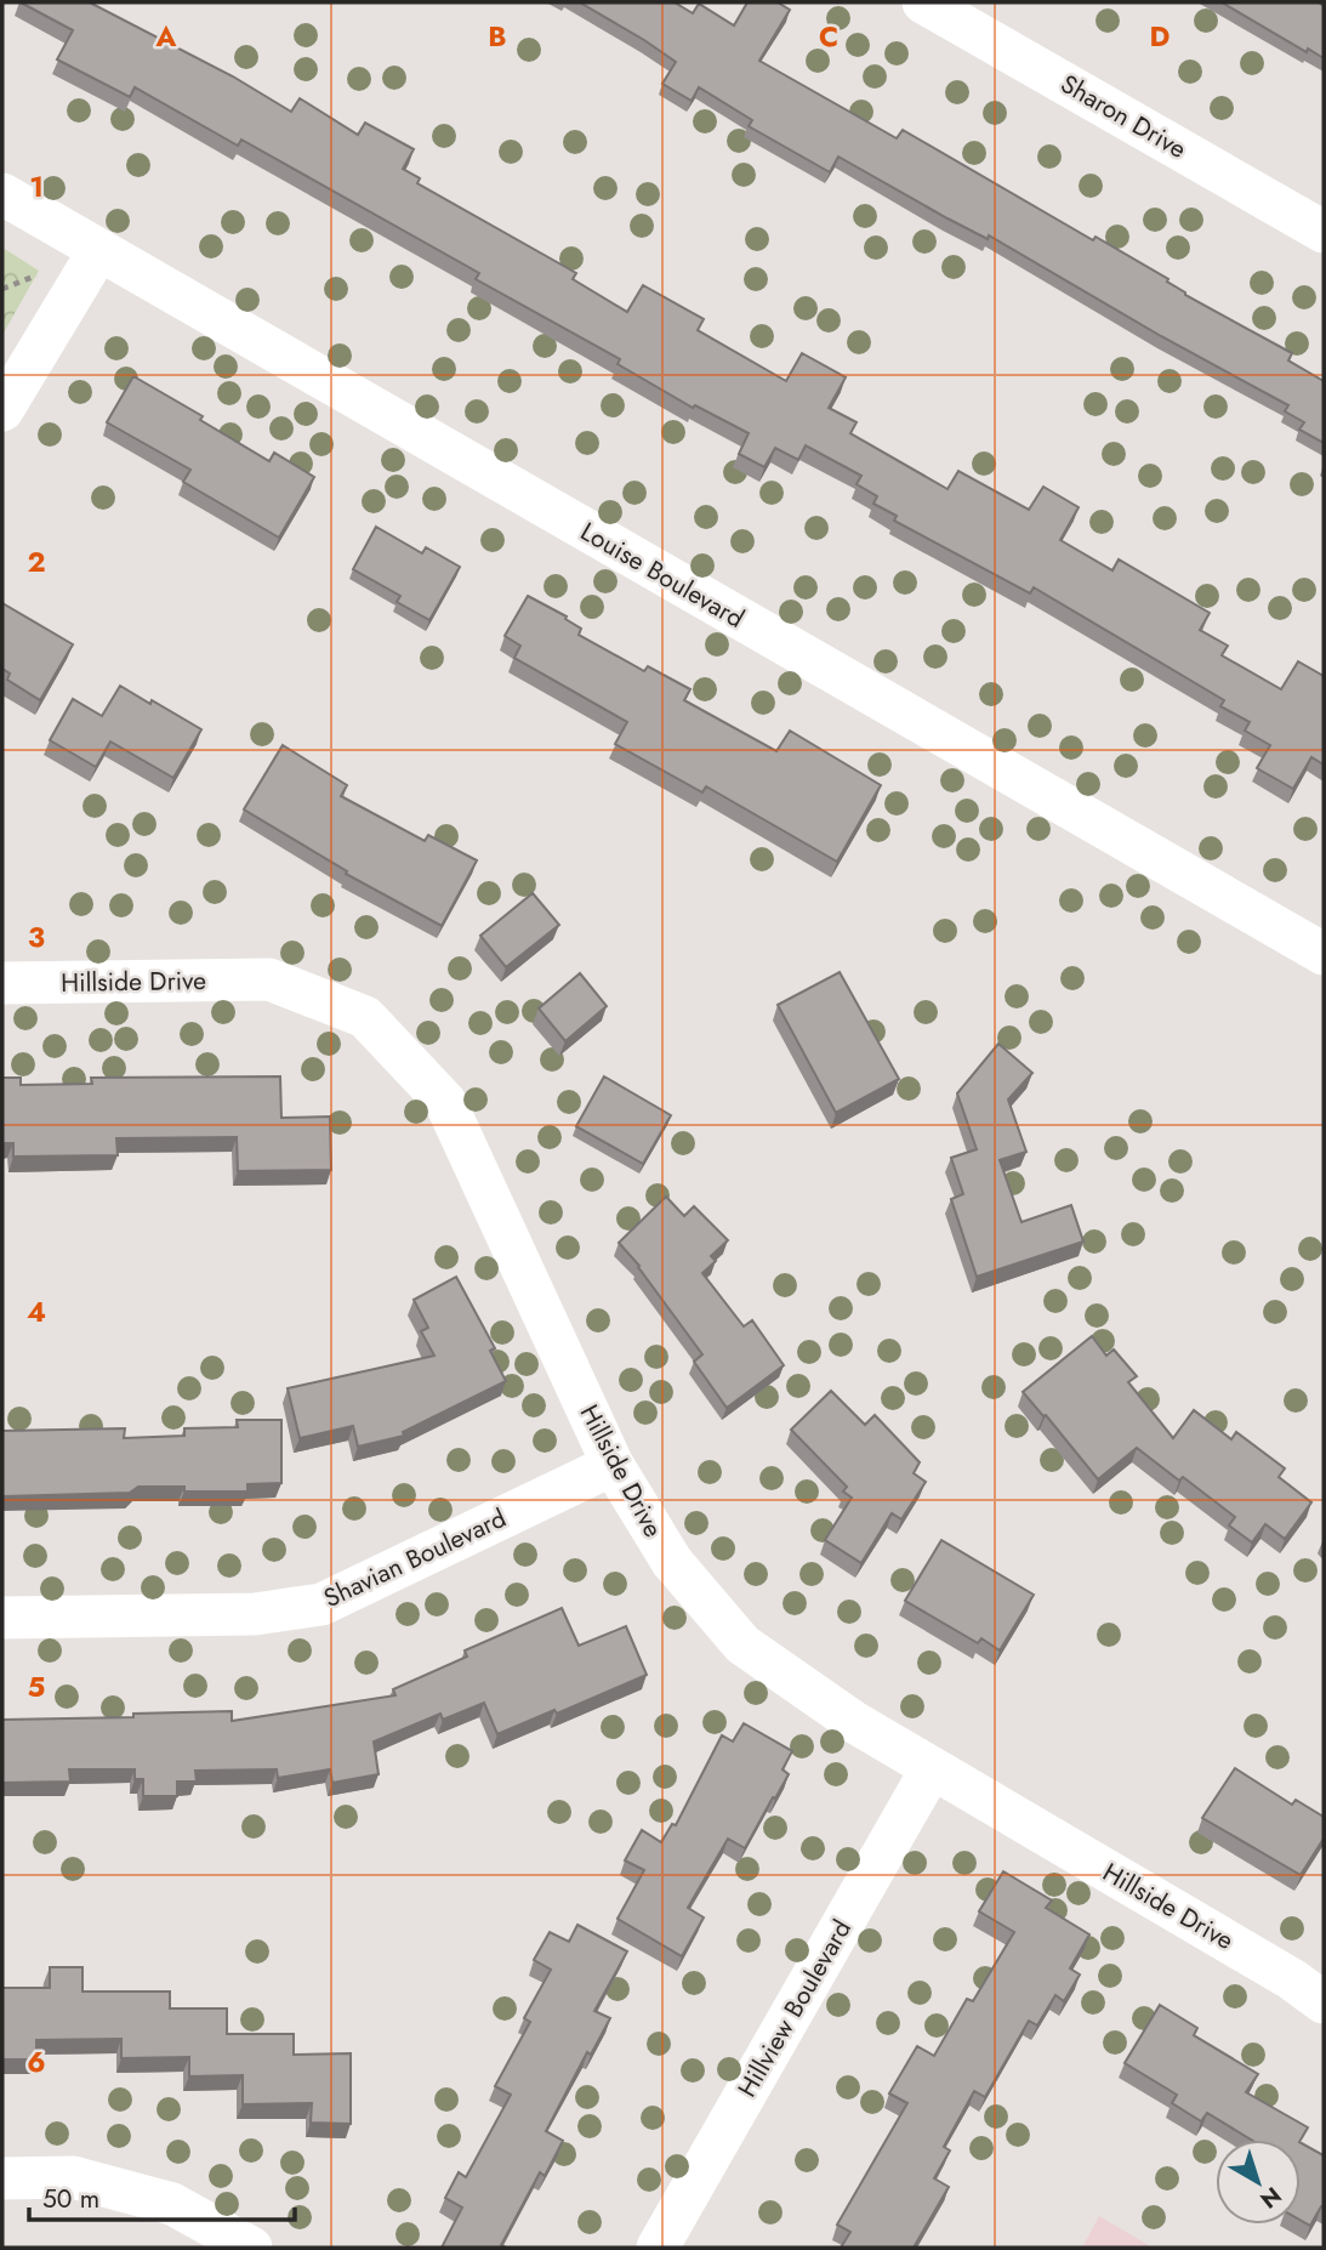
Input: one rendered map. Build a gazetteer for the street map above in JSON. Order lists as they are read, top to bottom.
{
  "streets": {
    "street": [
      "Sharon Drive",
      "Louise Boulevard",
      "Hillside Drive",
      "Shavian Boulevard",
      "Hillview Boulevard"
    ]
  },
  "crossings": [
    ["Hillside Drive", "Shavian Boulevard"],
    ["Hillside Drive", "Hillview Boulevard"]
  ],
  "scale_bar": "50 m",
  "north": "bottom right",
  "grid": {
    "columns": [
      "A",
      "B",
      "C",
      "D"
    ],
    "rows": [
      "1",
      "2",
      "3",
      "4",
      "5",
      "6"
    ]
  }
}
